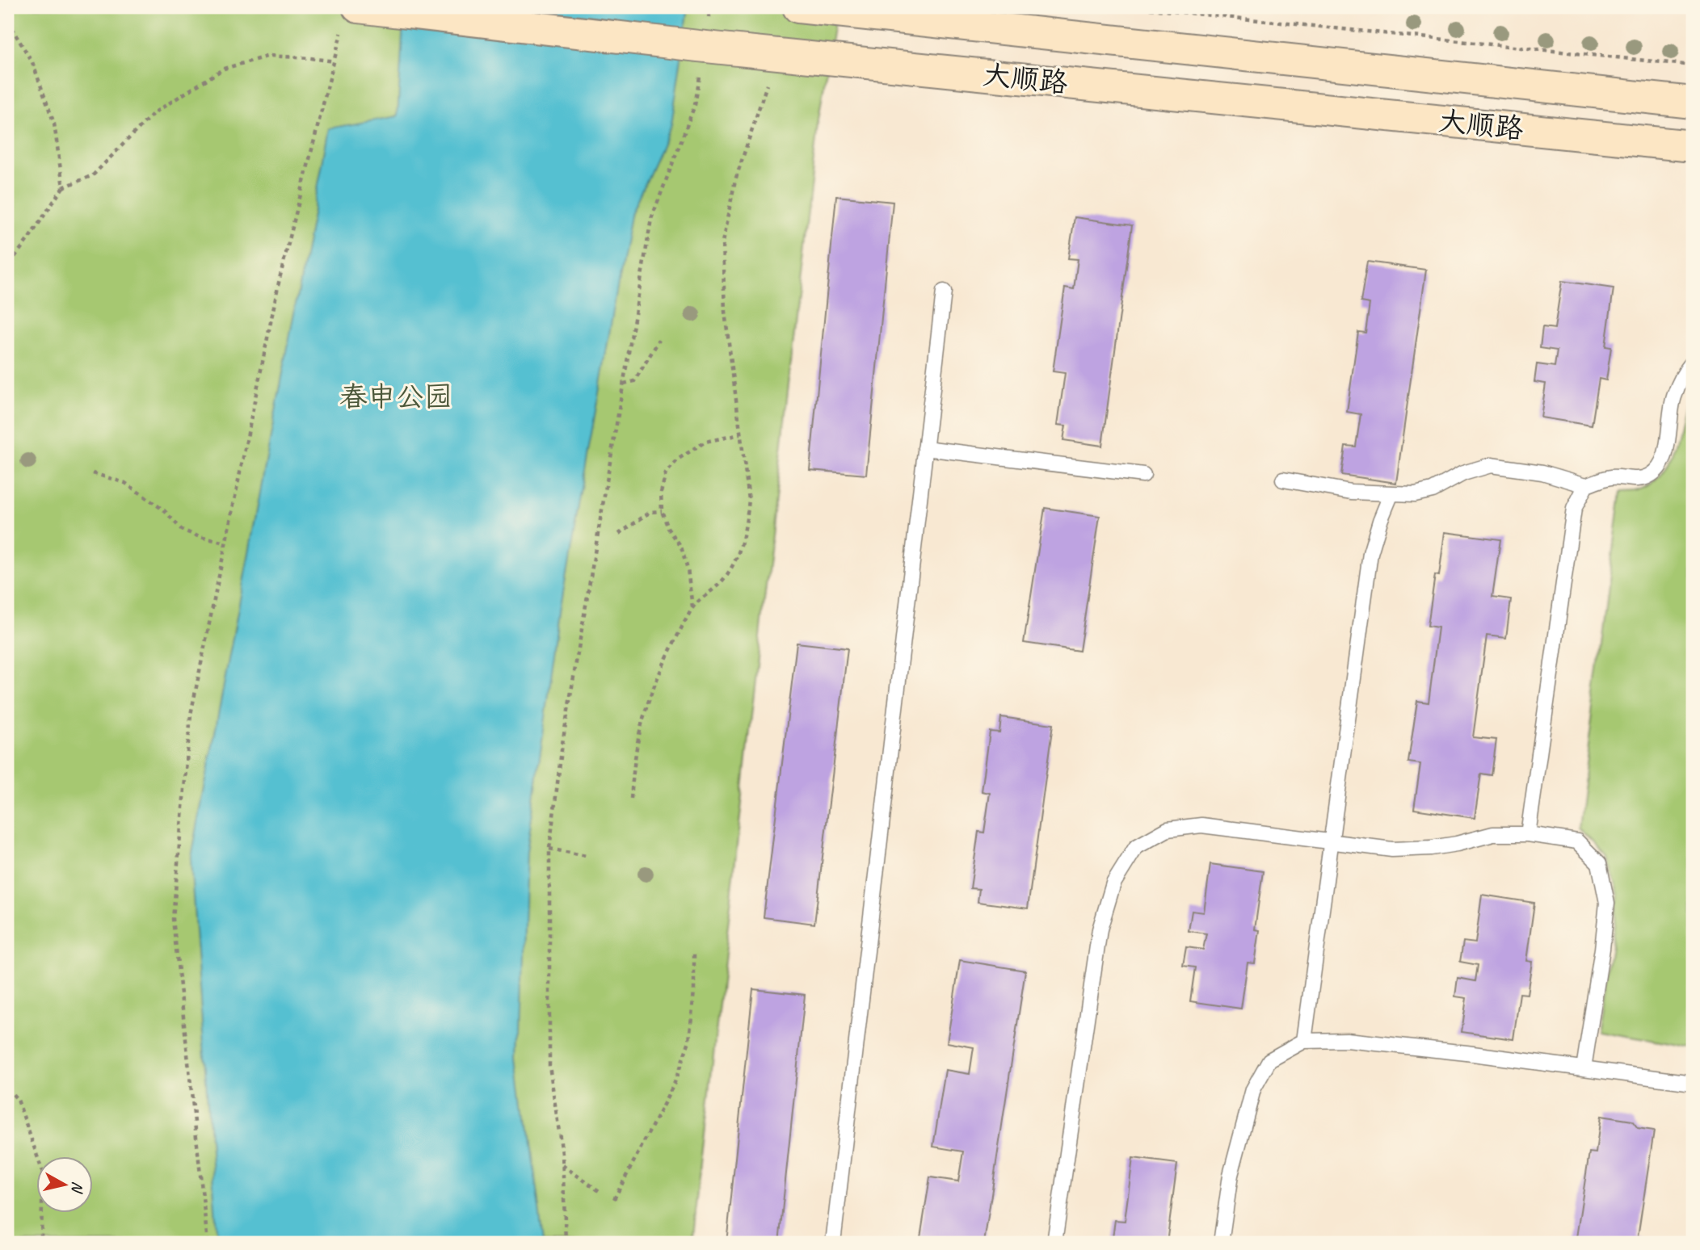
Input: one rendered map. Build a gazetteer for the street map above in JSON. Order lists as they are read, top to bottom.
{
  "streets": {
    "street": ["大顺路"]
  },
  "parks": ["春申公园"],
  "north": "right"
}
